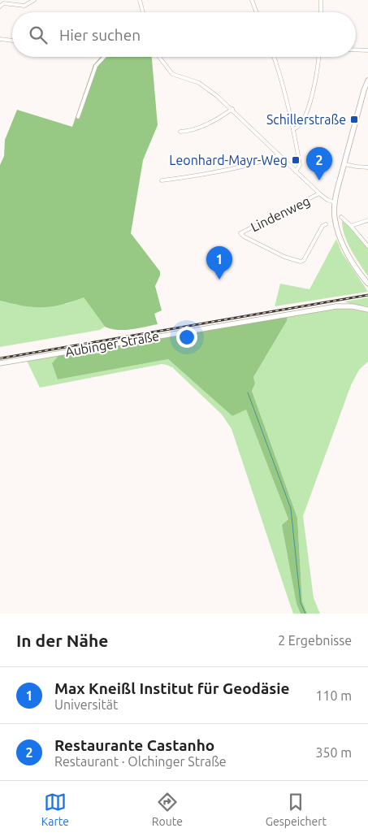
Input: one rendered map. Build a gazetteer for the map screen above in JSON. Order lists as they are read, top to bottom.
{
  "streets": {
    "street": ["Lindenweg", "Aubinger Straße"]
  },
  "places": {
    "transit": ["Schillerstraße", "Leonhard-Mayr-Weg"]
  },
  "page": {
    "search": "Hier suchen",
    "pins": ["2", "1"],
    "heading": ["In der Nähe", "2 Ergebnisse"],
    "list": [
      {
        "mark": "1",
        "name": "Max Kneißl Institut für Geodäsie",
        "note": "Universität",
        "value": "110 m"
      },
      {
        "mark": "2",
        "name": "Restaurante Castanho",
        "note": "Restaurant · Olchinger Straße",
        "value": "350 m"
      }
    ],
    "nav": ["Karte", "Route", "Gespeichert"]
  }
}
